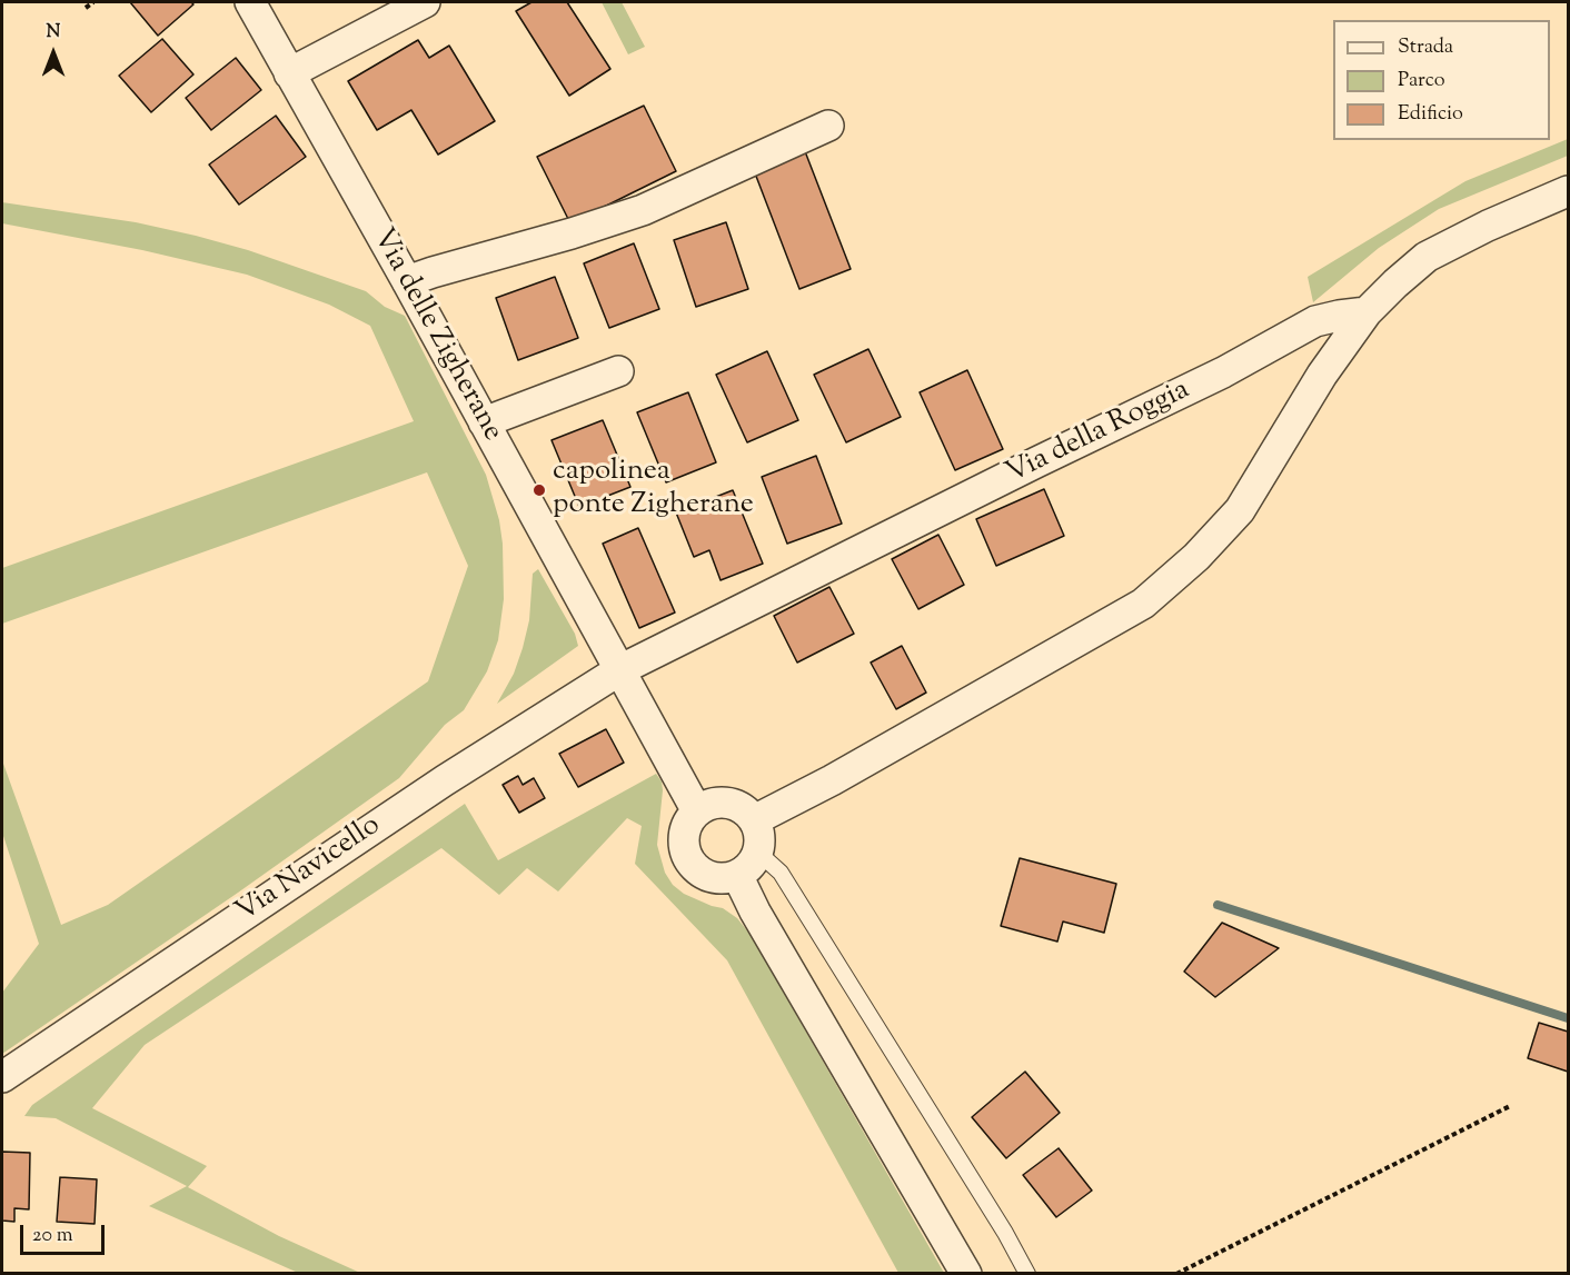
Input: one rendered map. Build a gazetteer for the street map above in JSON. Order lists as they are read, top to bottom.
{
  "streets": {
    "street": ["Via delle Zigherane", "Via della Roggia", "Via Navicello"]
  },
  "crossings": [
    ["Via delle Zigherane", "Via della Roggia"],
    ["Via delle Zigherane", "Via Navicello"],
    ["Via della Roggia", "Via Navicello"]
  ],
  "places": ["capolinea ponte Zigherane"],
  "legend": ["Strada", "Parco", "Edificio"],
  "scale_bar": "20 m",
  "north": "top"
}
